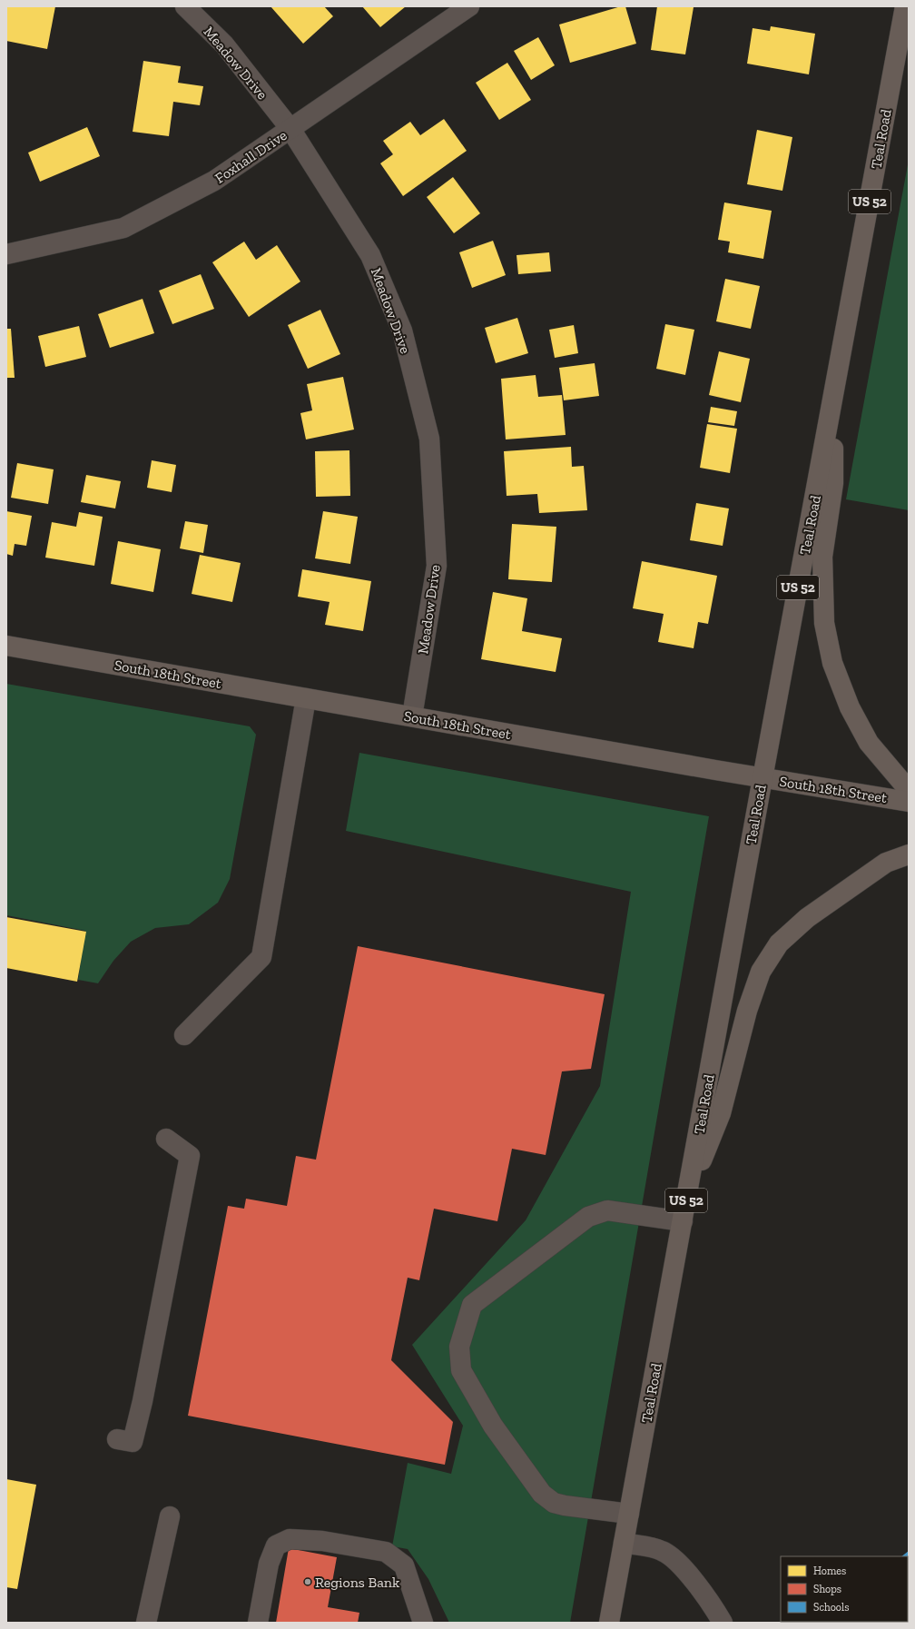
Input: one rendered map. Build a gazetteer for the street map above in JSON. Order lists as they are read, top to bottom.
{
  "streets": {
    "main road": ["Teal Road", "US 52", "South 18th Street"],
    "street": ["Meadow Drive", "Foxhall Drive"]
  },
  "crossings": [
    ["Meadow Drive", "Foxhall Drive"],
    ["Meadow Drive", "South 18th Street"],
    ["Teal Road", "South 18th Street"]
  ],
  "places": ["Regions Bank"],
  "legend": ["Homes", "Shops", "Schools"]
}
